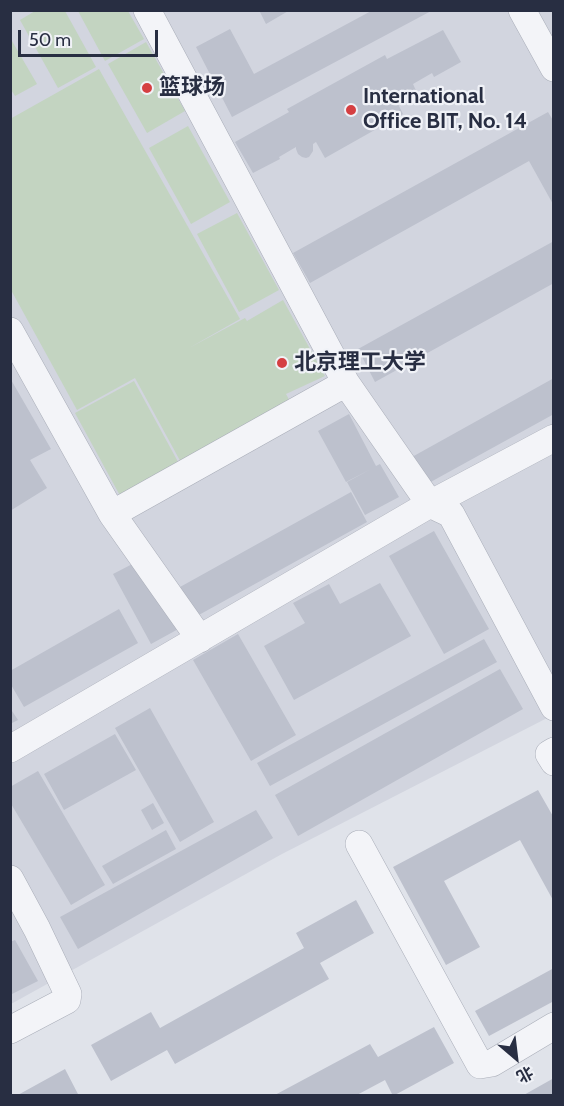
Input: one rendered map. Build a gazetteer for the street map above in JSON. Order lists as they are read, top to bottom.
{
  "places": ["篮球场", "International Office BIT, No. 14", "北京理工大学"],
  "scale_bar": "50 m",
  "north": "bottom right"
}
